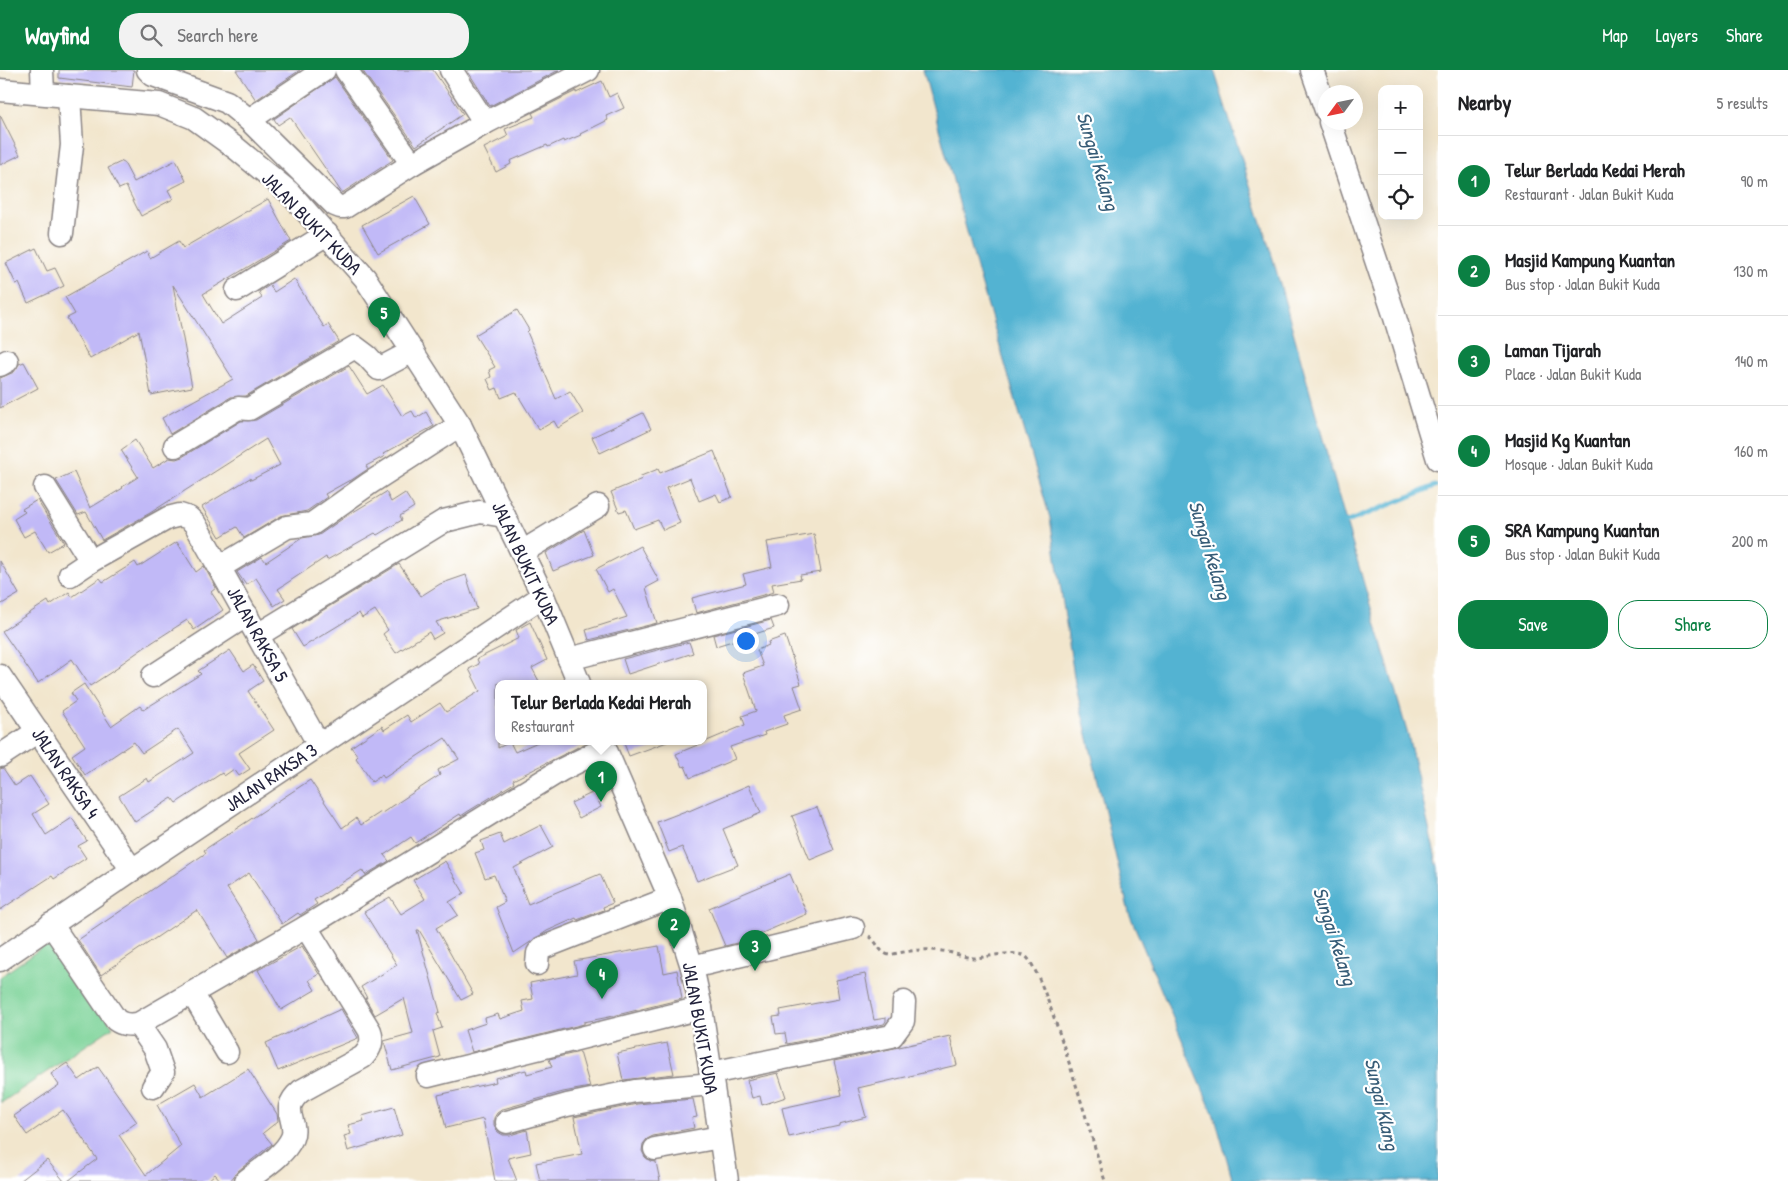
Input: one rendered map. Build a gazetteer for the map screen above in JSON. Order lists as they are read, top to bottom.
{
  "streets": {
    "street": [
      "JALAN BUKIT KUDA",
      "JALAN RAKSA 5",
      "JALAN RAKSA 4",
      "JALAN RAKSA 3"
    ]
  },
  "crossings": [
    ["JALAN BUKIT KUDA", "JALAN RAKSA 3"],
    ["JALAN RAKSA 5", "JALAN RAKSA 3"],
    ["JALAN RAKSA 4", "JALAN RAKSA 3"]
  ],
  "water": ["Sungai Kelang", "Sungai Klang"],
  "north": "bottom left",
  "page": {
    "header": "Wayfind",
    "search": "Search here",
    "nav": ["Map", "Layers", "Share"],
    "heading": ["Nearby", "5 results"],
    "map_buttons": ["+", "−"],
    "list": [
      {
        "mark": "1",
        "name": "Telur Berlada Kedai Merah",
        "note": "Restaurant · Jalan Bukit Kuda",
        "value": "90 m"
      },
      {
        "mark": "2",
        "name": "Masjid Kampung Kuantan",
        "note": "Bus stop · Jalan Bukit Kuda",
        "value": "130 m"
      },
      {
        "mark": "3",
        "name": "Laman Tijarah",
        "note": "Place · Jalan Bukit Kuda",
        "value": "140 m"
      },
      {
        "mark": "4",
        "name": "Masjid Kg Kuantan",
        "note": "Mosque · Jalan Bukit Kuda",
        "value": "160 m"
      },
      {
        "mark": "5",
        "name": "SRA Kampung Kuantan",
        "note": "Bus stop · Jalan Bukit Kuda",
        "value": "200 m"
      }
    ],
    "pins": [
      "5",
      "1",
      "2",
      "3",
      "4"
    ],
    "buttons": ["Save", "Share"],
    "popup": ["Telur Berlada Kedai Merah", "Restaurant"]
  }
}
